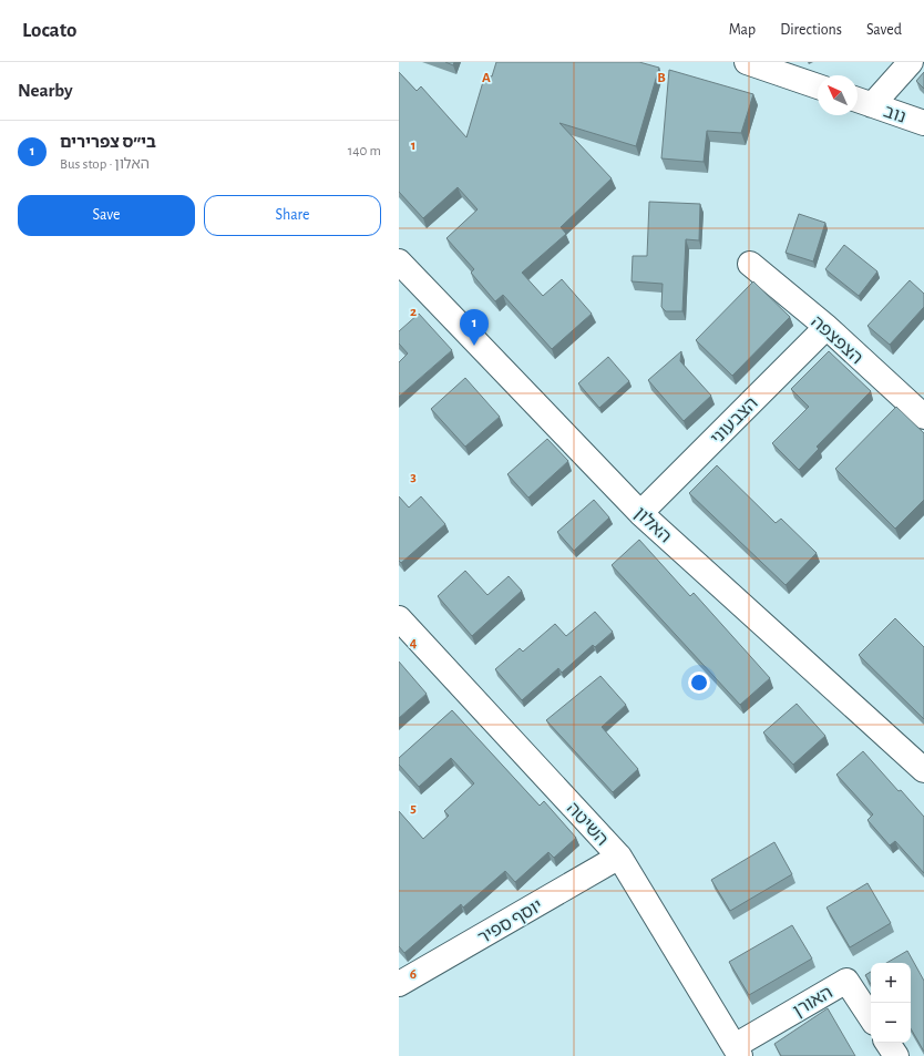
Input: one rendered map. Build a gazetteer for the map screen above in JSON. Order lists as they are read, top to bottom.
{
  "streets": {
    "street": [
      "נוב",
      "הצפצפה",
      "הצבעוני",
      "האלון",
      "השיטה",
      "יוסף ספיר",
      "האורן"
    ]
  },
  "crossings": [
    ["הצפצפה", "הצבעוני"],
    ["הצבעוני", "האלון"],
    ["השיטה", "יוסף ספיר"],
    ["השיטה", "האורן"]
  ],
  "north": "top left",
  "page": {
    "header": "Locato",
    "nav": ["Map", "Directions", "Saved"],
    "heading": "Nearby",
    "list": [
      {
        "mark": "1",
        "name": "בי״ס צפרירים",
        "note": "Bus stop · האלון",
        "value": "140 m"
      }
    ],
    "buttons": ["Save", "Share"],
    "pins": "1",
    "map_buttons": ["+", "−"]
  },
  "grid": {
    "columns": ["A", "B"],
    "rows": [
      "1",
      "2",
      "3",
      "4",
      "5",
      "6"
    ]
  }
}
